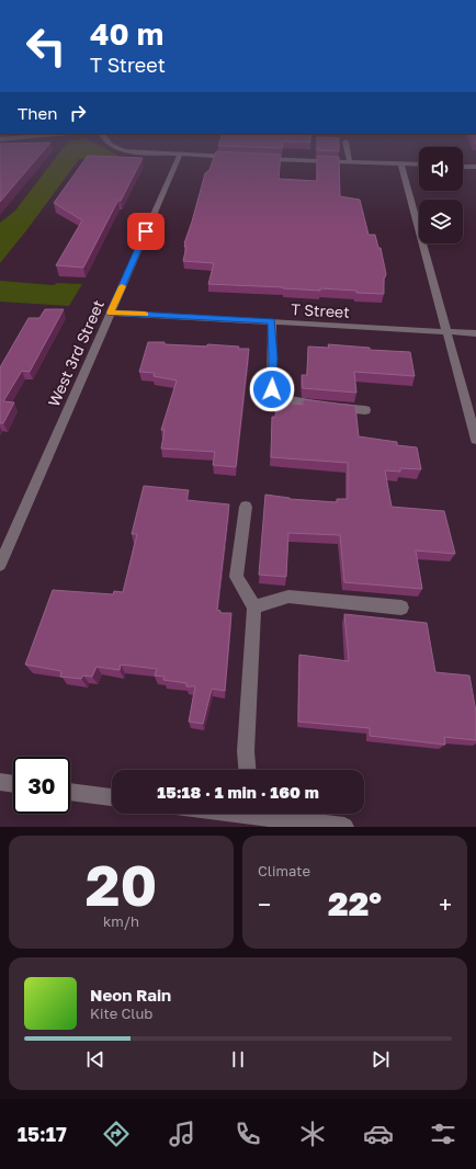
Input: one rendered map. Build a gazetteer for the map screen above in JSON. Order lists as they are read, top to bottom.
{
  "streets": {
    "street": ["T Street", "West 3rd Street"]
  },
  "crossings": [
    ["T Street", "West 3rd Street"]
  ],
  "page": {
    "turn": ["40 m", "T Street"],
    "then": "Then",
    "limit": "30",
    "trip": "15:18 · 1 min · 160 m",
    "tile": [
      ["20", "km/h"],
      "Climate"
    ],
    "heat": ["−", "22°", "+"],
    "song": ["Neon Rain", "Kite Club"],
    "tabs": "15:17"
  }
}
